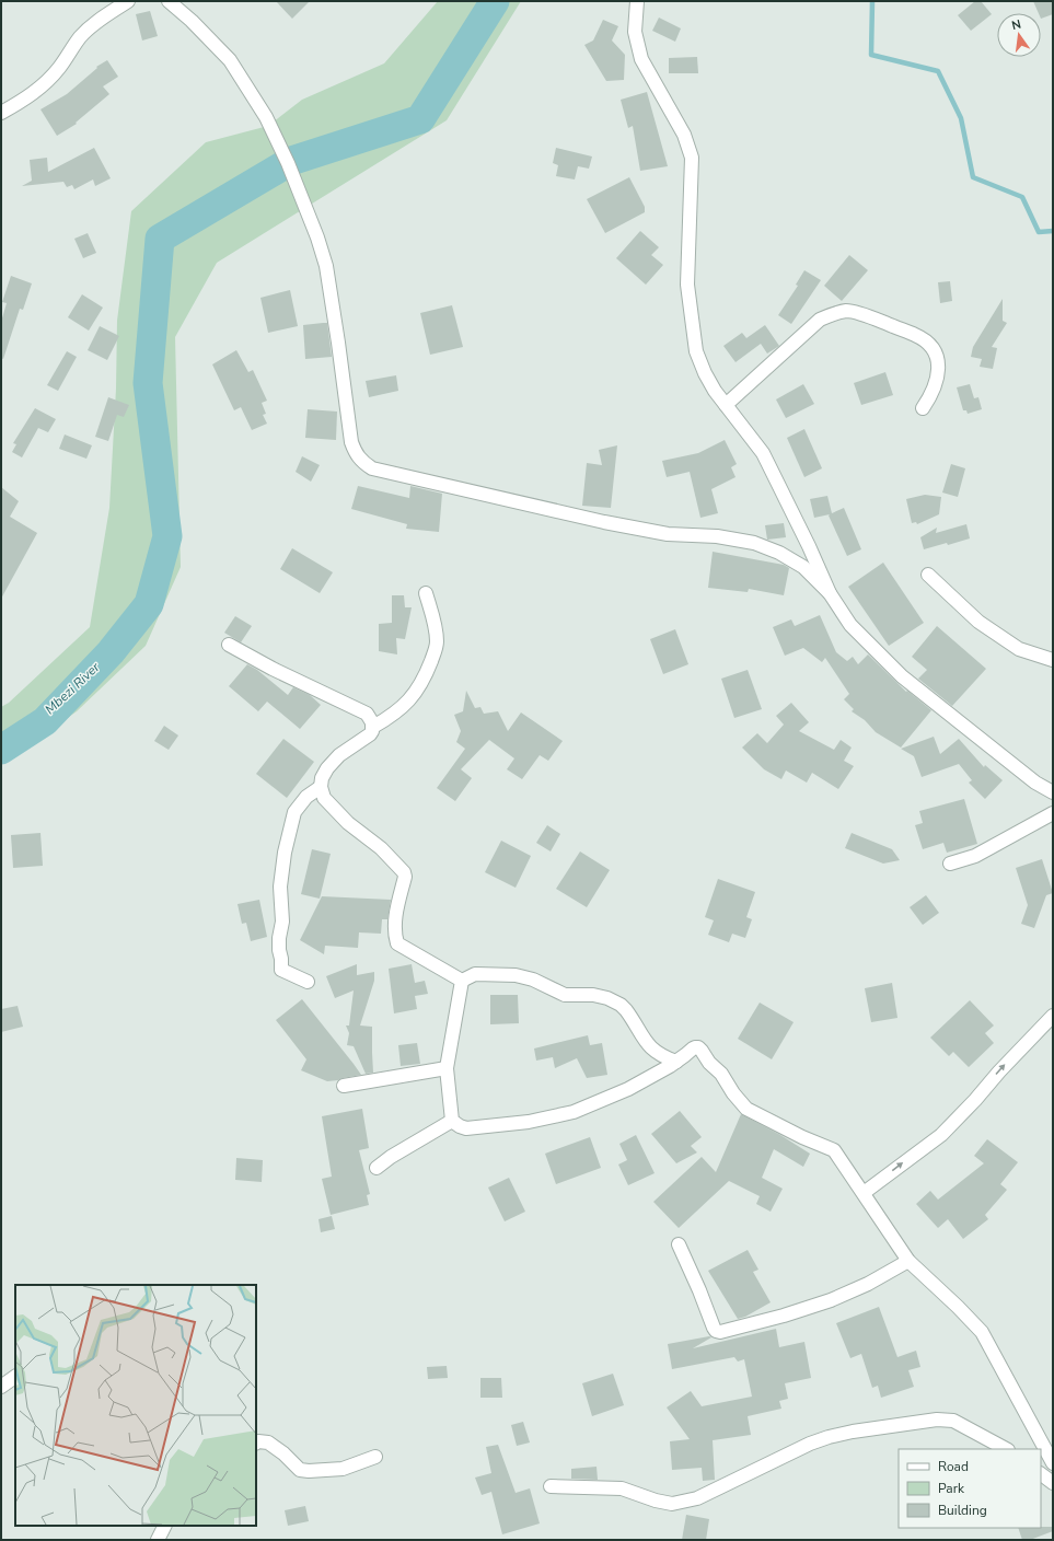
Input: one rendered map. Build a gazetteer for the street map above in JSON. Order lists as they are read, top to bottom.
{
  "water": ["Mbezi River"],
  "legend": ["Road", "Park", "Building"],
  "north": "top"
}
